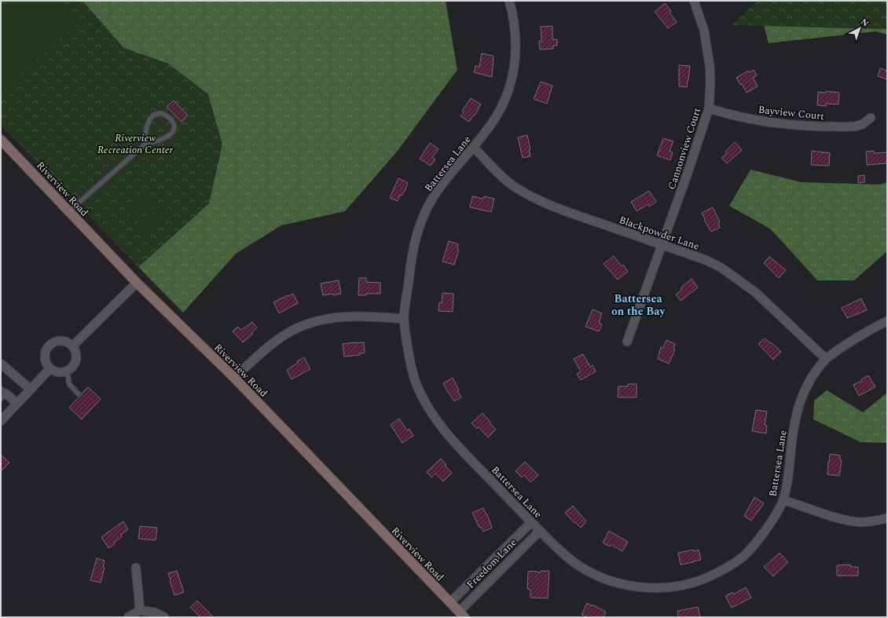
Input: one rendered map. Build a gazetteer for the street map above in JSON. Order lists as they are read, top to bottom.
{
  "streets": {
    "street": [
      "Bayview Court",
      "Cannonview Court",
      "Battersea Lane",
      "Riverview Road",
      "Blackpowder Lane",
      "Freedom Lane"
    ]
  },
  "crossings": [
    ["Bayview Court", "Cannonview Court"],
    ["Cannonview Court", "Blackpowder Lane"],
    ["Battersea Lane", "Blackpowder Lane"],
    ["Battersea Lane", "Freedom Lane"],
    ["Riverview Road", "Freedom Lane"]
  ],
  "districts": ["Battersea on the Bay"],
  "parks": ["Riverview Recreation Center"],
  "north": "top right"
}
